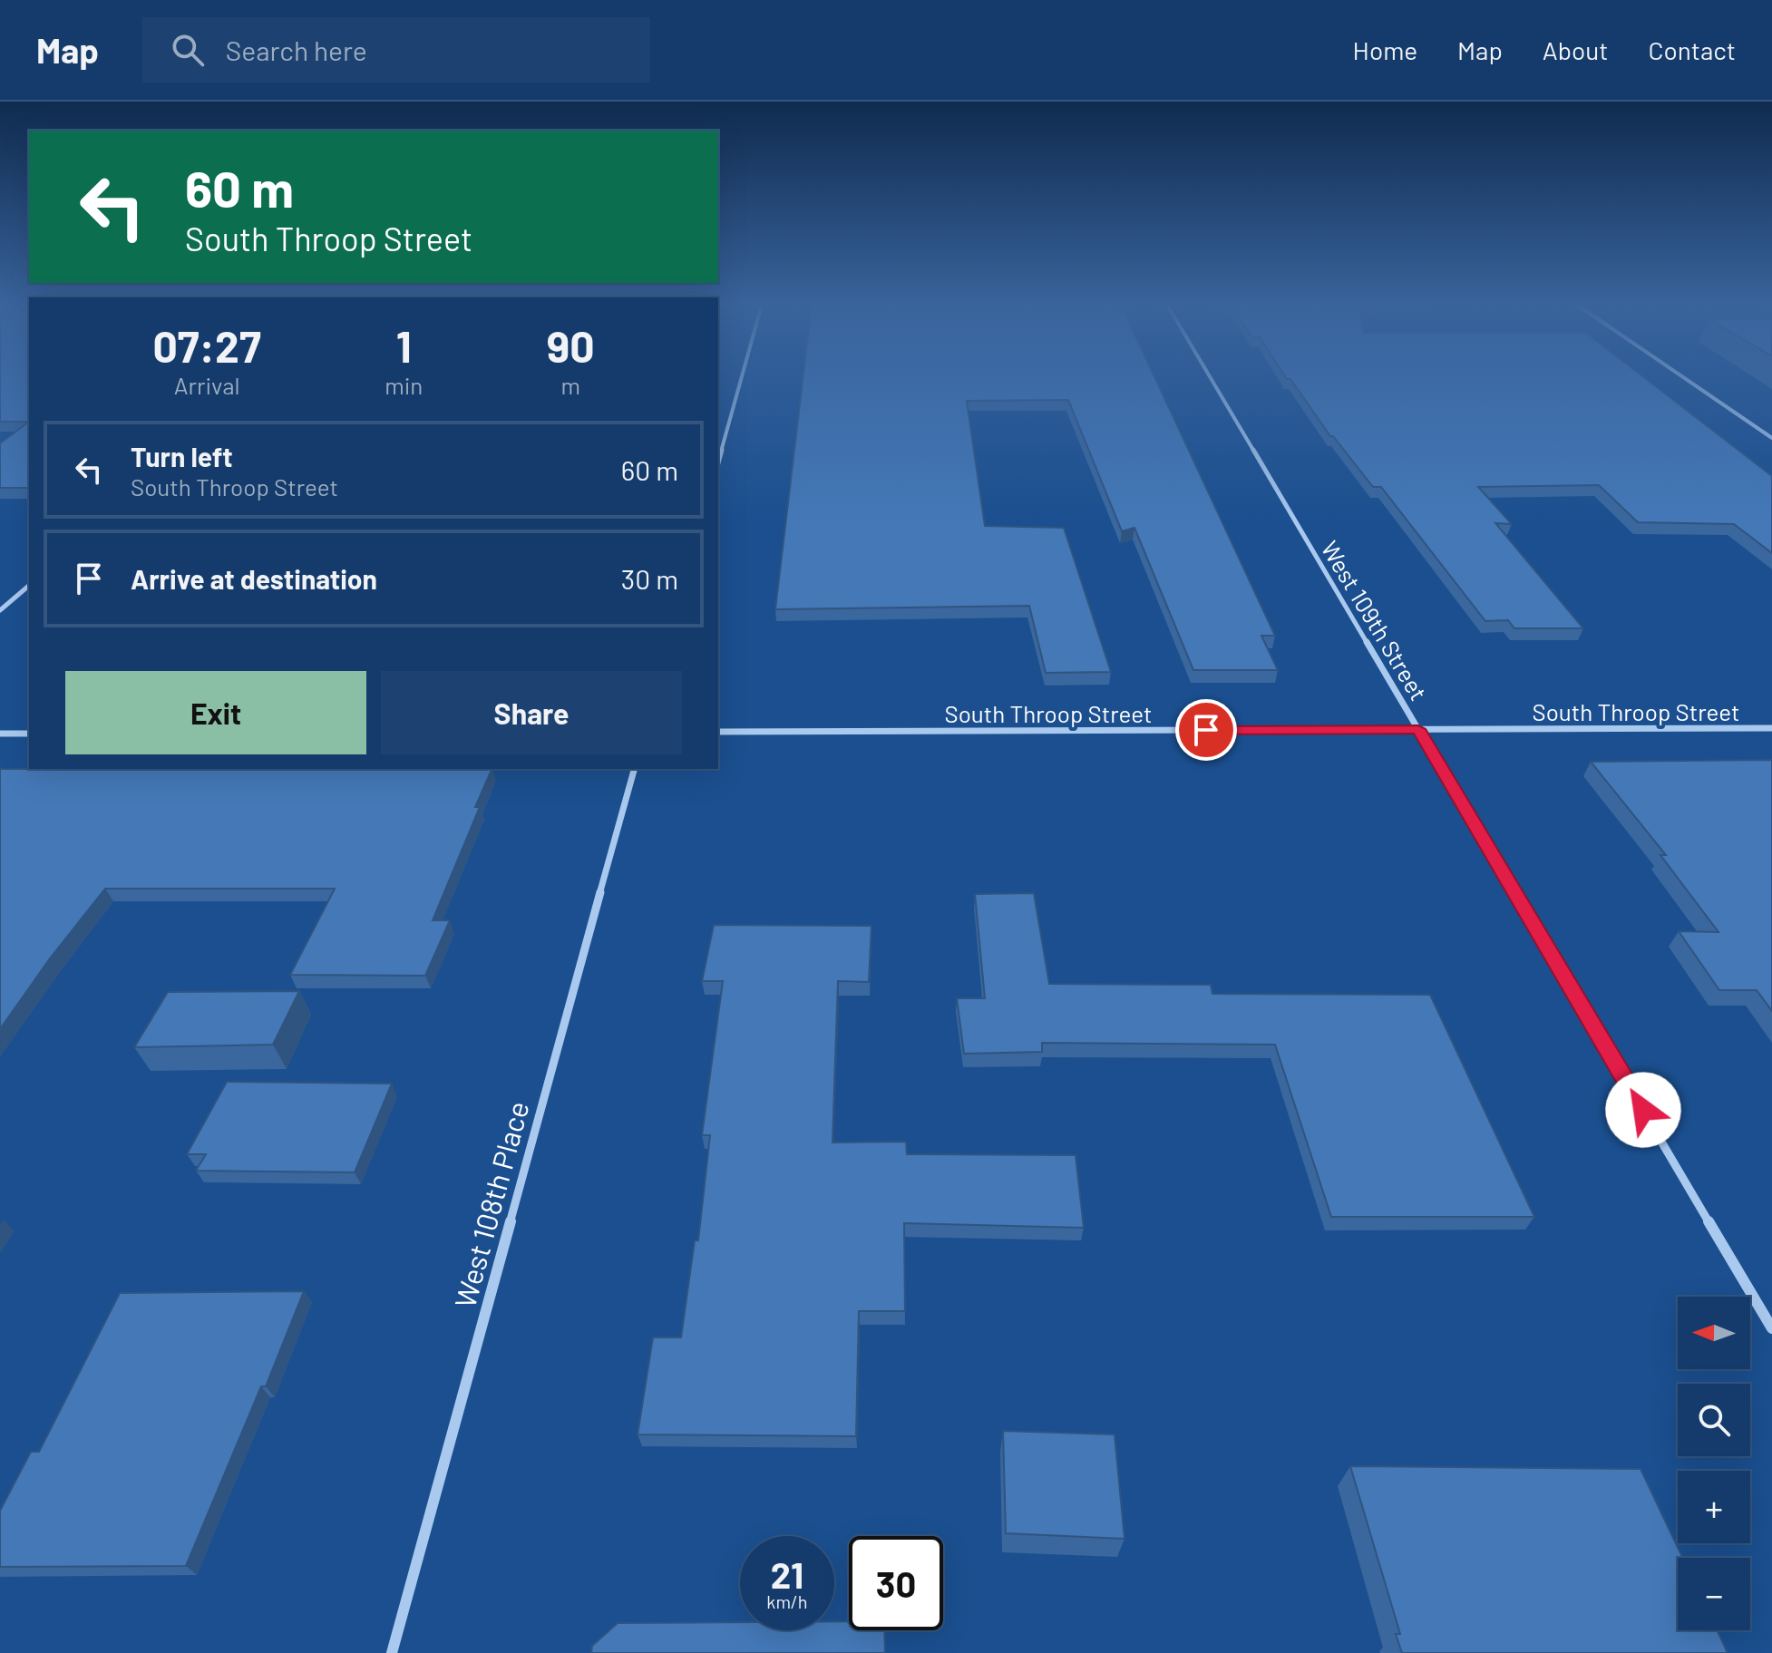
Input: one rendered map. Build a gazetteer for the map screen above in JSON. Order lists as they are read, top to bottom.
{
  "streets": {
    "street": ["West 109th Street", "South Throop Street", "West 108th Place"]
  },
  "crossings": [
    ["West 109th Street", "South Throop Street"]
  ],
  "north": "left",
  "page": {
    "header": "Map",
    "search": "Search here",
    "nav": [
      "Home",
      "Map",
      "About",
      "Contact"
    ],
    "turn": ["60 m", "South Throop Street"],
    "eta": [
      "07:27",
      "Arrival",
      "1",
      "min",
      "90",
      "m"
    ],
    "list": [
      {
        "name": "Turn left",
        "note": "South Throop Street",
        "value": "60 m"
      },
      {
        "name": "Arrive at destination",
        "value": "30 m"
      }
    ],
    "buttons": ["Exit", "Share"],
    "map_buttons": ["+", "−"],
    "speed": "21 km/h",
    "limit": "30"
  }
}
